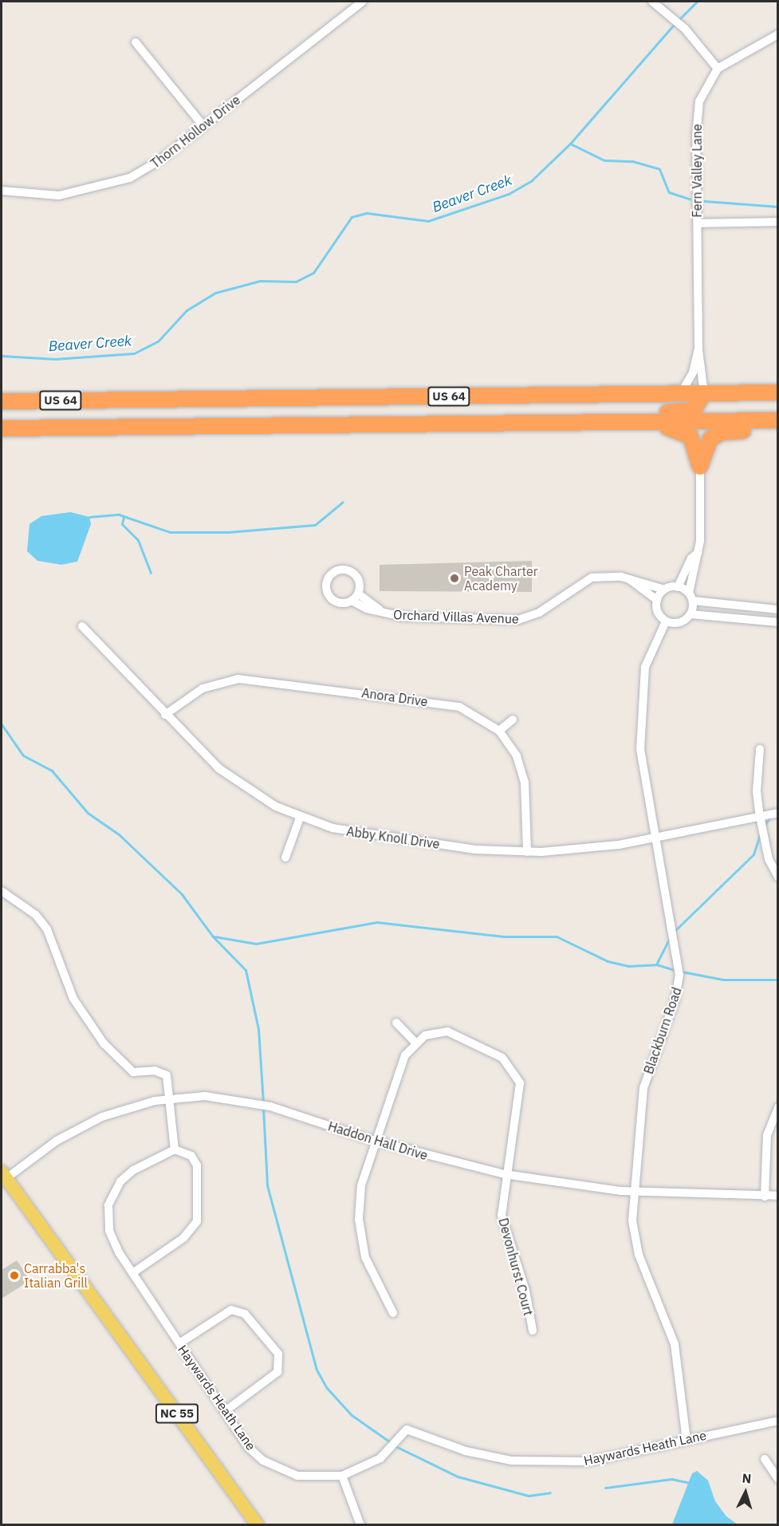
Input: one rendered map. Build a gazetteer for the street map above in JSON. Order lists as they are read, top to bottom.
{
  "streets": {
    "highway": ["US 64"],
    "main road": ["NC 55"],
    "street": [
      "Thorn Hollow Drive",
      "Fern Valley Lane",
      "Orchard Villas Avenue",
      "Anora Drive",
      "Abby Knoll Drive",
      "Blackburn Road",
      "Haddon Hall Drive",
      "Devonhurst Court",
      "Haywards Heath Lane"
    ]
  },
  "crossings": [
    ["Fern Valley Lane", "US 64"],
    ["Orchard Villas Avenue", "Blackburn Road"],
    ["Anora Drive", "Abby Knoll Drive"],
    ["Abby Knoll Drive", "Blackburn Road"],
    ["Blackburn Road", "Haddon Hall Drive"],
    ["Blackburn Road", "Haywards Heath Lane"],
    ["Haddon Hall Drive", "Devonhurst Court"],
    ["Haddon Hall Drive", "NC 55"]
  ],
  "water": ["Beaver Creek"],
  "places": ["Peak Charter Academy", "Carrabba's Italian Grill"],
  "north": "top"
}
